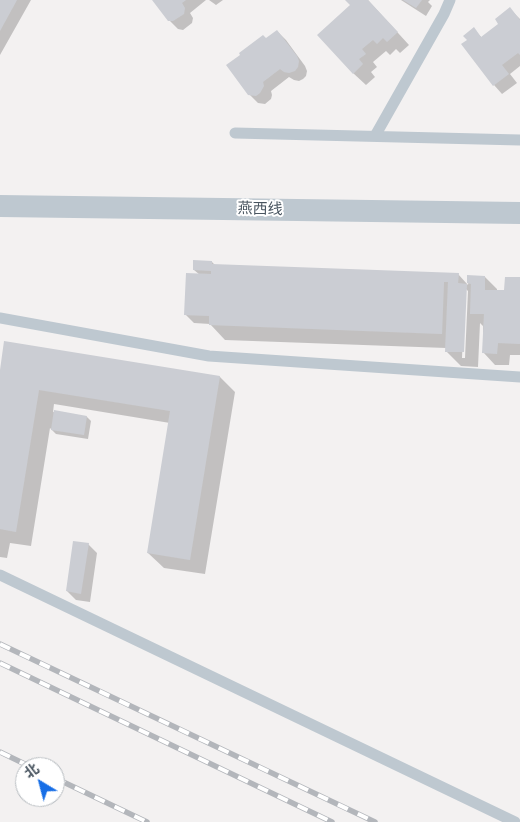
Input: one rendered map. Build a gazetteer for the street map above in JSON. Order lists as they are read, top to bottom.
{
  "streets": {
    "street": ["燕西线"]
  },
  "north": "top left"
}
